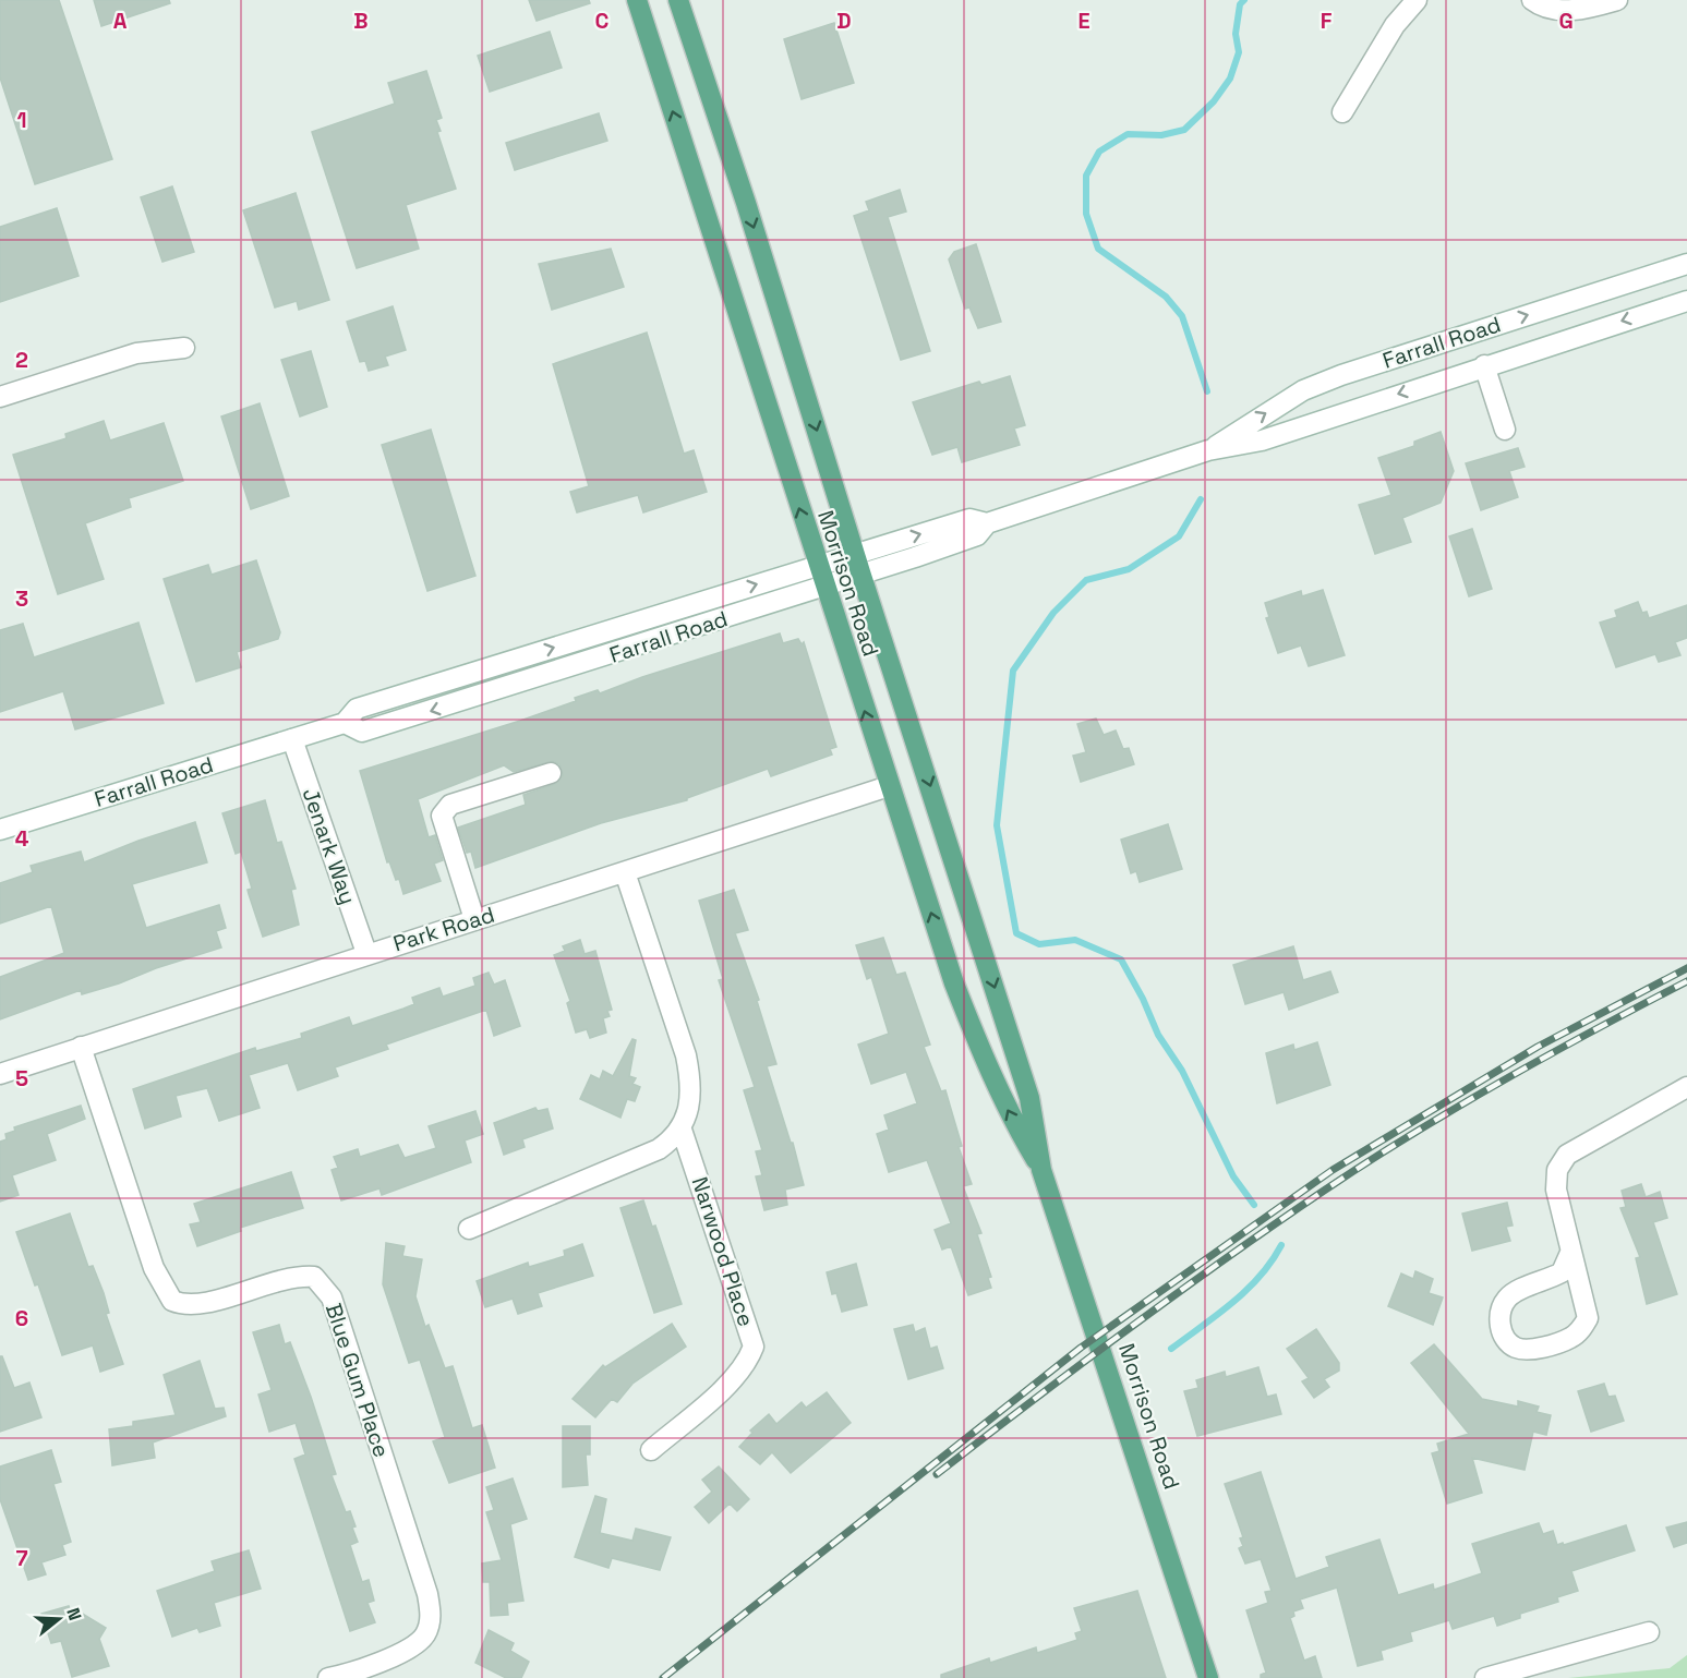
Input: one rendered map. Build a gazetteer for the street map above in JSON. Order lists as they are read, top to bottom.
{
  "streets": {
    "main road": ["Morrison Road"],
    "street": [
      "Farrall Road",
      "Jenark Way",
      "Park Road",
      "Narwood Place",
      "Blue Gum Place"
    ]
  },
  "crossings": [
    ["Farrall Road", "Morrison Road"],
    ["Farrall Road", "Jenark Way"],
    ["Morrison Road", "Park Road"],
    ["Jenark Way", "Park Road"],
    ["Park Road", "Blue Gum Place"]
  ],
  "north": "right",
  "grid": {
    "columns": [
      "A",
      "B",
      "C",
      "D",
      "E",
      "F",
      "G"
    ],
    "rows": [
      "1",
      "2",
      "3",
      "4",
      "5",
      "6",
      "7"
    ]
  }
}
